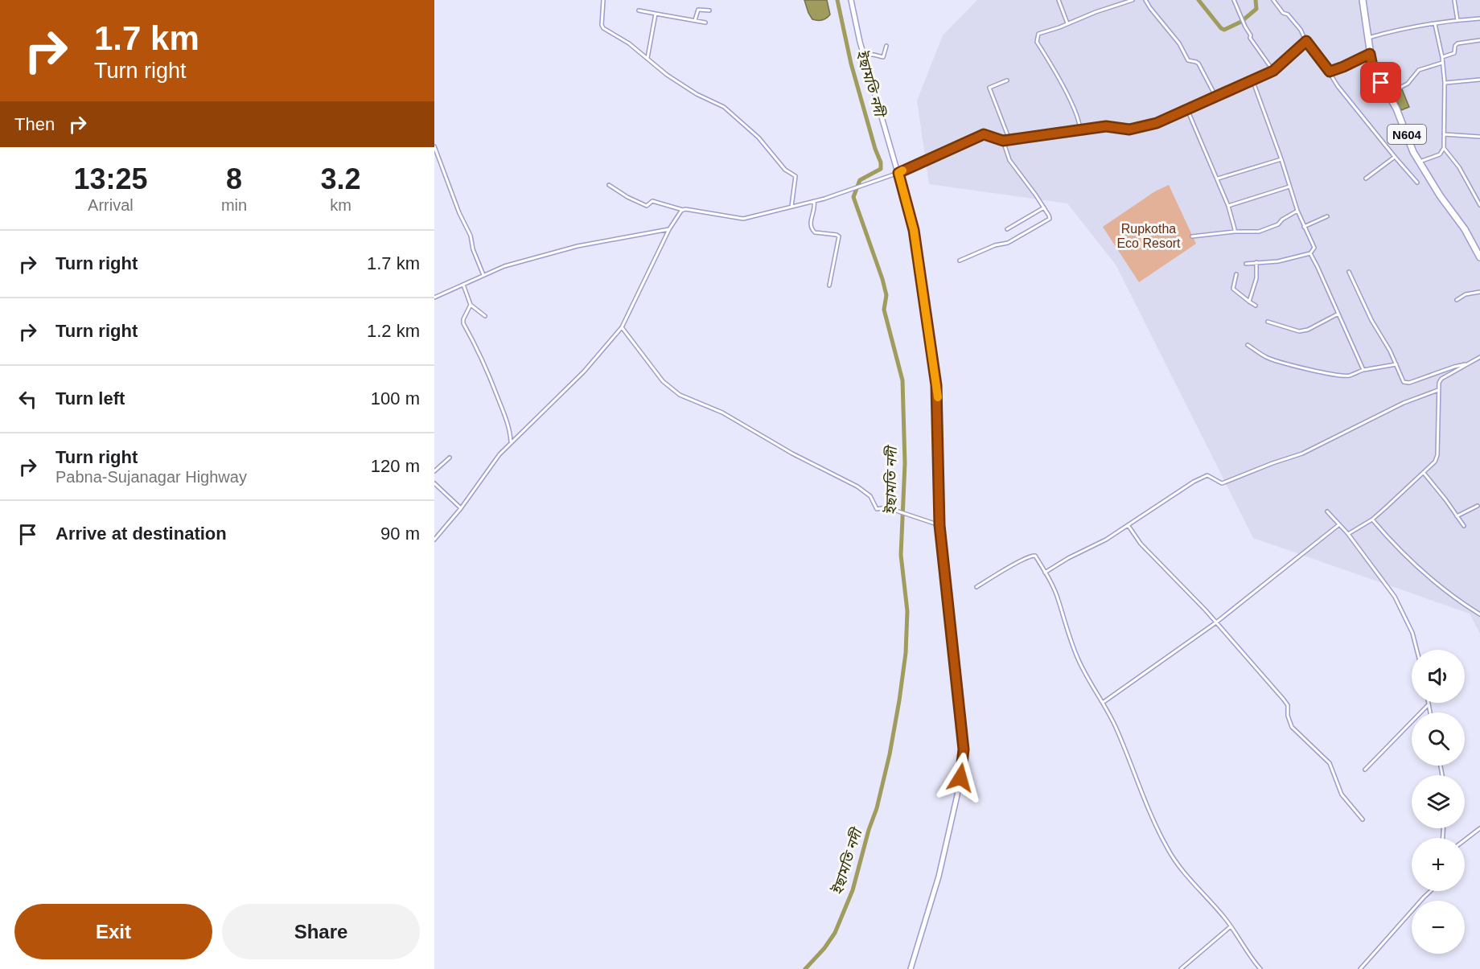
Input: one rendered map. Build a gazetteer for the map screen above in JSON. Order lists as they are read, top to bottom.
{
  "streets": {
    "highway": ["N604"]
  },
  "water": ["ইছামতি নদী"],
  "parks": ["Rupkotha Eco Resort"],
  "page": {
    "turn": ["1.7 km", "Turn right"],
    "then": "Then",
    "eta": [
      "13:25",
      "Arrival",
      "8",
      "min",
      "3.2",
      "km"
    ],
    "list": [
      {
        "name": "Turn right",
        "value": "1.7 km"
      },
      {
        "name": "Turn right",
        "value": "1.2 km"
      },
      {
        "name": "Turn left",
        "value": "100 m"
      },
      {
        "name": "Turn right",
        "note": "Pabna-Sujanagar Highway",
        "value": "120 m"
      },
      {
        "name": "Arrive at destination",
        "value": "90 m"
      }
    ],
    "map_buttons": ["+", "−"],
    "buttons": ["Exit", "Share"]
  }
}
